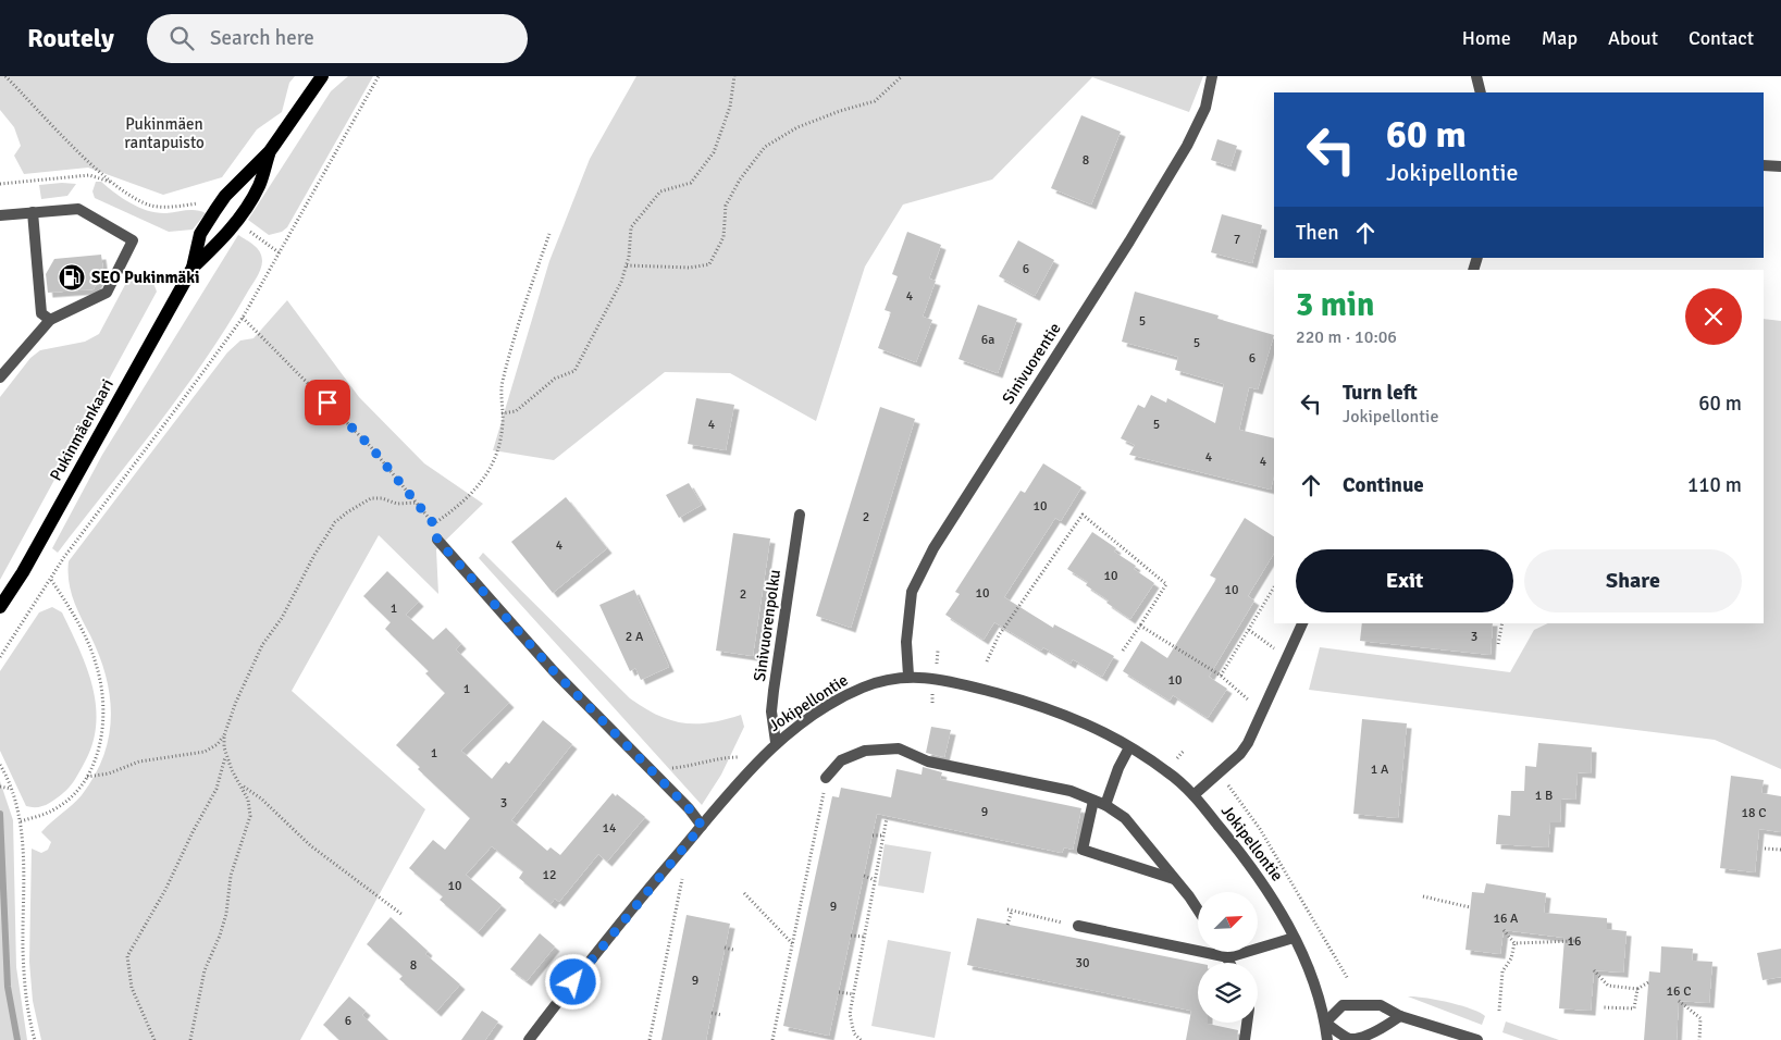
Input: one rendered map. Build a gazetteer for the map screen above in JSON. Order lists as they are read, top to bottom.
{
  "streets": {
    "main road": ["Pukinmäenkaari"],
    "street": ["Sinivuorentie", "Sinivuorenpolku", "Jokipellontie"]
  },
  "crossings": [
    ["Sinivuorentie", "Jokipellontie"],
    ["Sinivuorenpolku", "Jokipellontie"]
  ],
  "parks": ["Pukinmäen rantapuisto"],
  "places": {
    "fuel station": ["SEO Pukinmäki"]
  },
  "house_numbers": [
    "8",
    "7",
    "6",
    "4",
    "5",
    "6a",
    "5",
    "6",
    "4",
    "5",
    "4",
    "4",
    "10",
    "2",
    "4",
    "10",
    "10",
    "10",
    "2",
    "1",
    "2 A",
    "3",
    "10",
    "1",
    "1",
    "1 A",
    "1 B",
    "3",
    "9",
    "18 C",
    "14",
    "12",
    "10",
    "9",
    "16 A",
    "16",
    "30",
    "8",
    "9",
    "16 C",
    "6"
  ],
  "north": "top right",
  "page": {
    "header": "Routely",
    "search": "Search here",
    "nav": [
      "Home",
      "Map",
      "About",
      "Contact"
    ],
    "turn": ["60 m", "Jokipellontie"],
    "then": "Then",
    "heading": ["3 min", "220 m · 10:06"],
    "list": [
      {
        "name": "Turn left",
        "note": "Jokipellontie",
        "value": "60 m"
      },
      {
        "name": "Continue",
        "value": "110 m"
      }
    ],
    "buttons": ["Exit", "Share"]
  }
}
